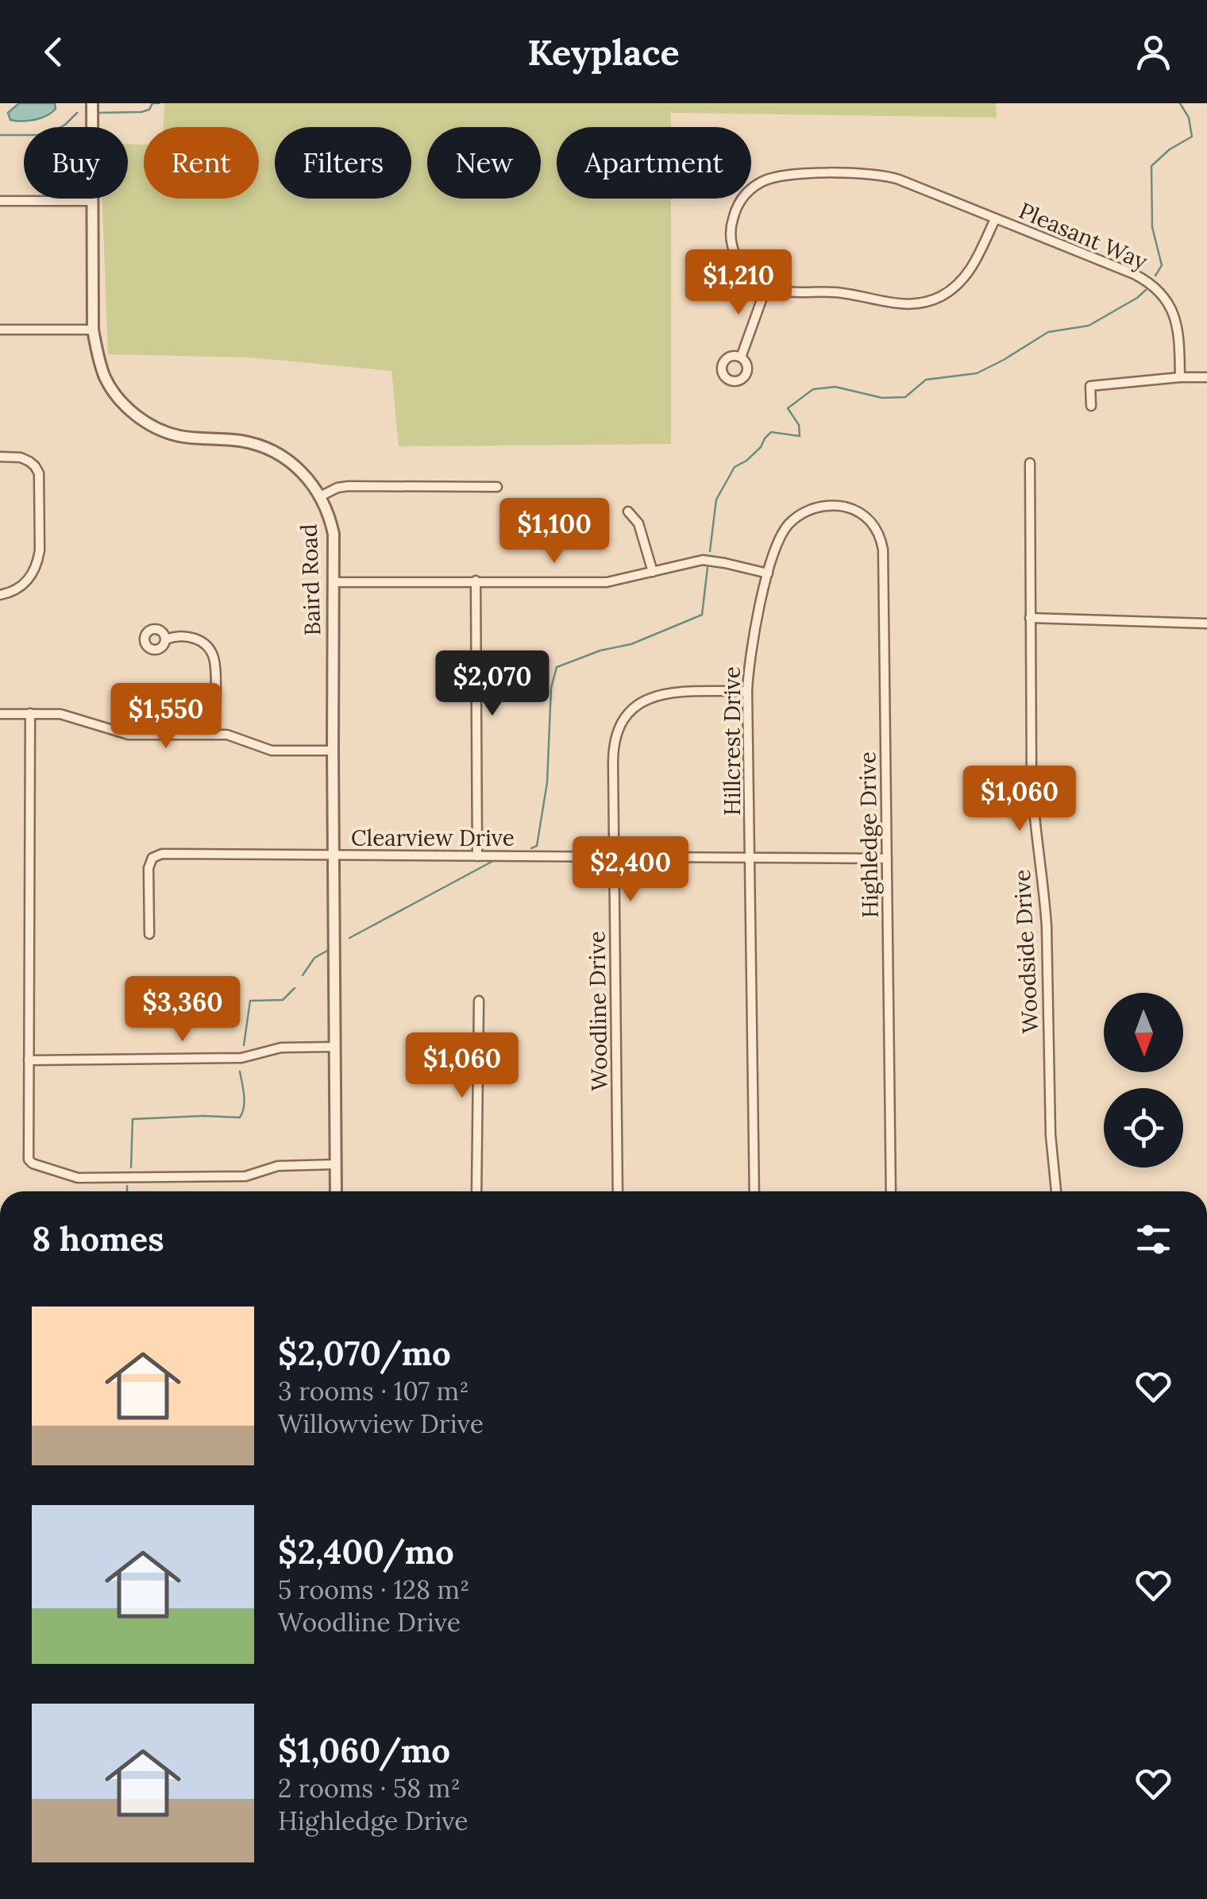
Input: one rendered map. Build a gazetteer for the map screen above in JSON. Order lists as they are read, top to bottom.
{
  "streets": {
    "street": [
      "Pleasant Way",
      "Baird Road",
      "Hillcrest Drive",
      "Highledge Drive",
      "Clearview Drive",
      "Woodside Drive",
      "Woodline Drive"
    ]
  },
  "crossings": [
    ["Baird Road", "Clearview Drive"],
    ["Hillcrest Drive", "Highledge Drive"],
    ["Hillcrest Drive", "Clearview Drive"],
    ["Hillcrest Drive", "Woodline Drive"],
    ["Highledge Drive", "Clearview Drive"],
    ["Clearview Drive", "Woodline Drive"]
  ],
  "north": "bottom",
  "page": {
    "header": "Keyplace",
    "chip": [
      "Buy",
      "Rent",
      "Filters",
      "New",
      "Apartment"
    ],
    "price": [
      "$1,210",
      "$1,100",
      "$2,070",
      "$1,550",
      "$1,060",
      "$2,400",
      "$3,360",
      "$1,060"
    ],
    "heading": "8 homes",
    "list": [
      {
        "name": "$2,070/mo",
        "note": "3 rooms · 107 m² · Willowview Drive"
      },
      {
        "name": "$2,400/mo",
        "note": "5 rooms · 128 m² · Woodline Drive"
      },
      {
        "name": "$1,060/mo",
        "note": "2 rooms · 58 m² · Highledge Drive"
      }
    ]
  }
}
